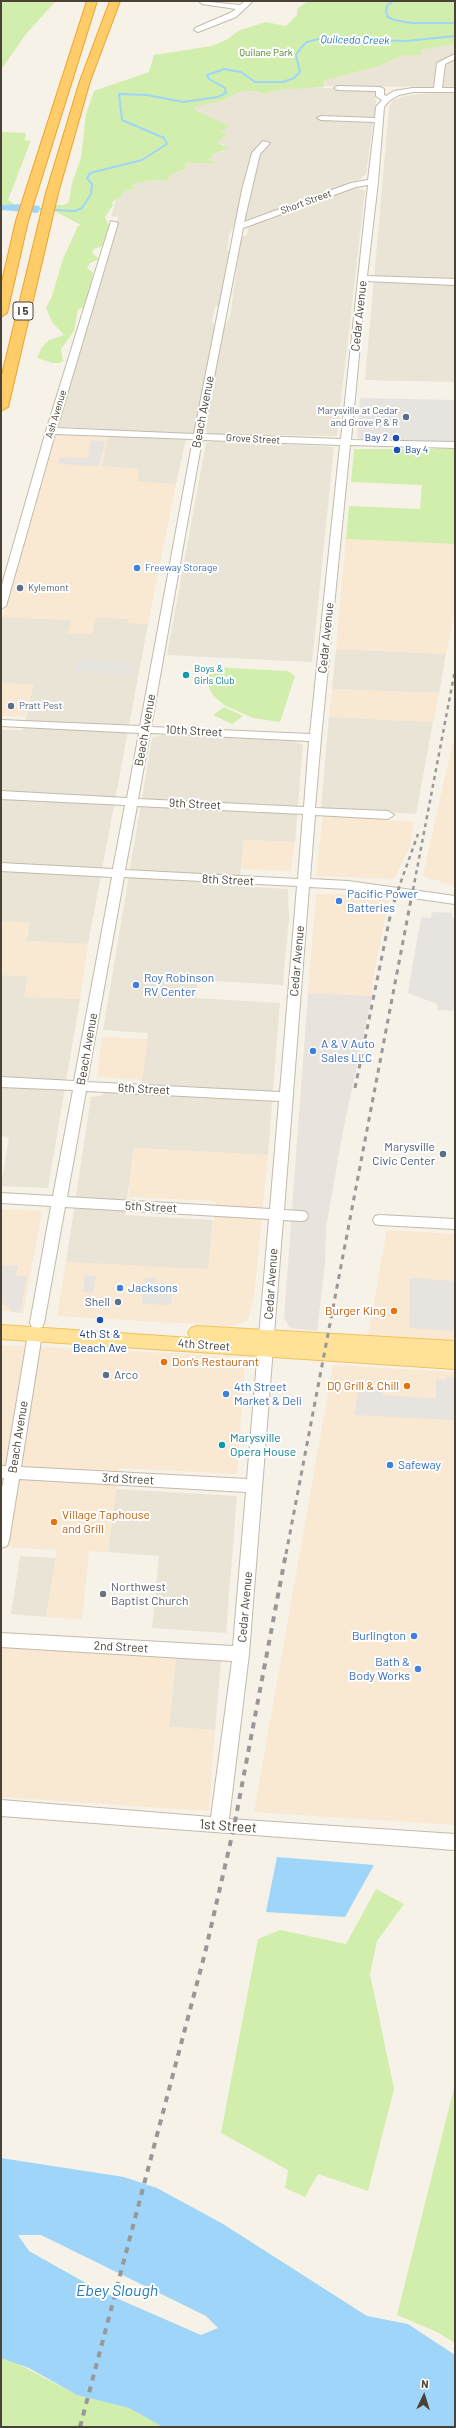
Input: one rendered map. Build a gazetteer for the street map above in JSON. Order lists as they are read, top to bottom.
{
  "streets": {
    "highway": ["I 5"],
    "main road": ["4th Street"],
    "street": [
      "Short Street",
      "Cedar Avenue",
      "Beach Avenue",
      "Ash Avenue",
      "Grove Street",
      "10th Street",
      "9th Street",
      "8th Street",
      "6th Street",
      "5th Street",
      "3rd Street",
      "2nd Street",
      "1st Street"
    ]
  },
  "crossings": [
    ["Short Street", "Cedar Avenue"],
    ["Short Street", "Beach Avenue"],
    ["Cedar Avenue", "Grove Street"],
    ["Cedar Avenue", "10th Street"],
    ["Cedar Avenue", "9th Street"],
    ["Cedar Avenue", "8th Street"],
    ["Cedar Avenue", "6th Street"],
    ["Cedar Avenue", "5th Street"],
    ["Cedar Avenue", "4th Street"],
    ["Cedar Avenue", "3rd Street"],
    ["Cedar Avenue", "2nd Street"],
    ["Cedar Avenue", "1st Street"],
    ["Beach Avenue", "Grove Street"],
    ["Beach Avenue", "10th Street"],
    ["Beach Avenue", "9th Street"],
    ["Beach Avenue", "8th Street"],
    ["Beach Avenue", "6th Street"],
    ["Beach Avenue", "5th Street"],
    ["Beach Avenue", "4th Street"],
    ["Beach Avenue", "3rd Street"],
    ["Ash Avenue", "Grove Street"]
  ],
  "water": ["Quilceda Creek", "Ebey Slough"],
  "parks": ["Quilane Park"],
  "places": [
    "Marysville at Cedar and Grove P & R",
    "Bay 2",
    "Bay 4",
    "Freeway Storage",
    "Kylemont",
    "Boys & Girls Club",
    "Pratt Pest",
    "Pacific Power Batteries",
    "Roy Robinson RV Center",
    "A & V Auto Sales LLC",
    "Marysville Civic Center",
    "Jacksons",
    "Shell",
    "Burger King",
    "4th St & Beach Ave",
    "Don's Restaurant",
    "Arco",
    "DQ Grill & Chill",
    "4th Street Market & Deli",
    "Marysville Opera House",
    "Safeway",
    "Village Taphouse and Grill",
    "Northwest Baptist Church",
    "Burlington",
    "Bath & Body Works"
  ],
  "north": "top"
}
